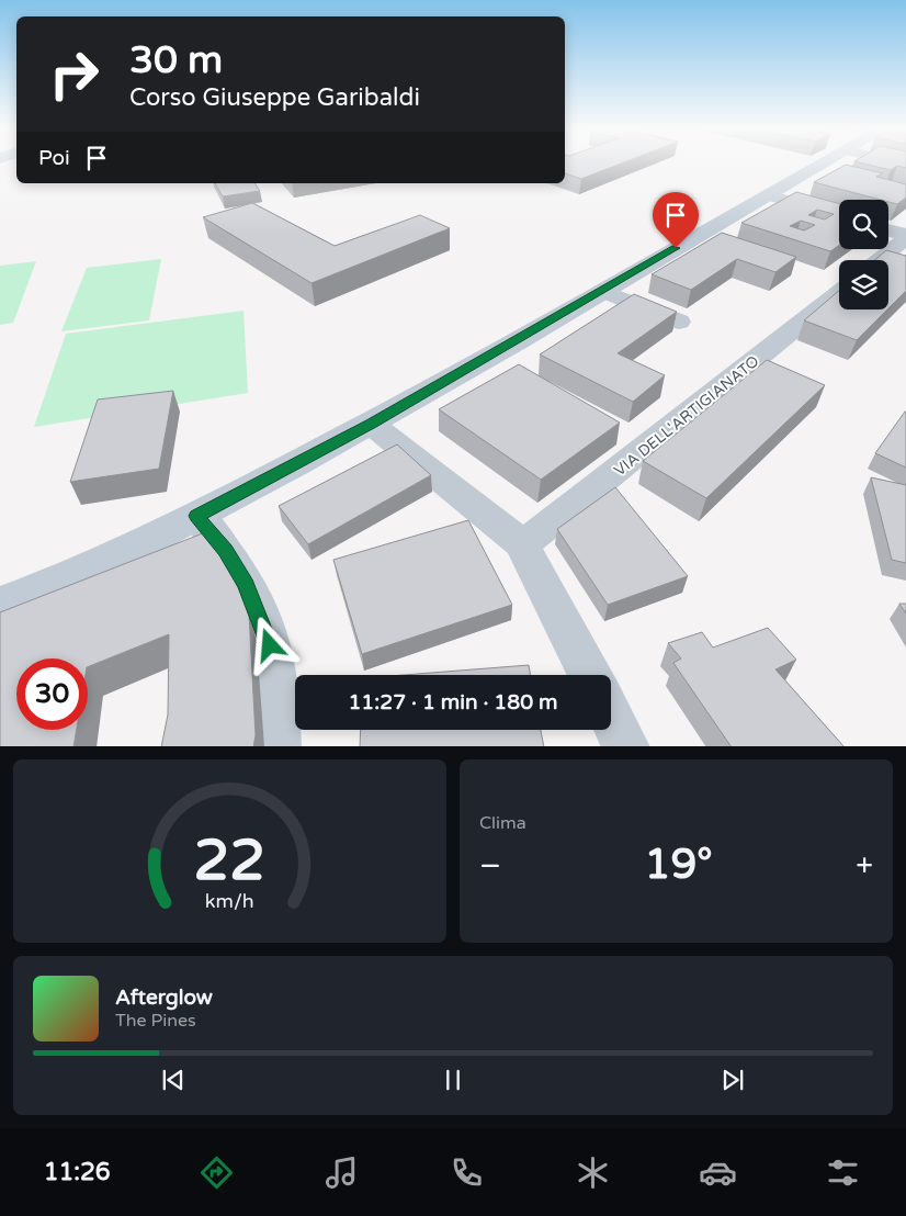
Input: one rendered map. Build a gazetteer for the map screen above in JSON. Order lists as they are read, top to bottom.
{
  "streets": {
    "street": ["VIA DELL'ARTIGIANATO"]
  },
  "page": {
    "turn": ["30 m", "Corso Giuseppe Garibaldi"],
    "then": "Poi",
    "limit": "30",
    "trip": "11:27 · 1 min · 180 m",
    "tile": "Clima",
    "heat": ["−", "19°", "+"],
    "song": ["Afterglow", "The Pines"],
    "tabs": "11:26",
    "gauge": ["22", "km/h"]
  }
}
